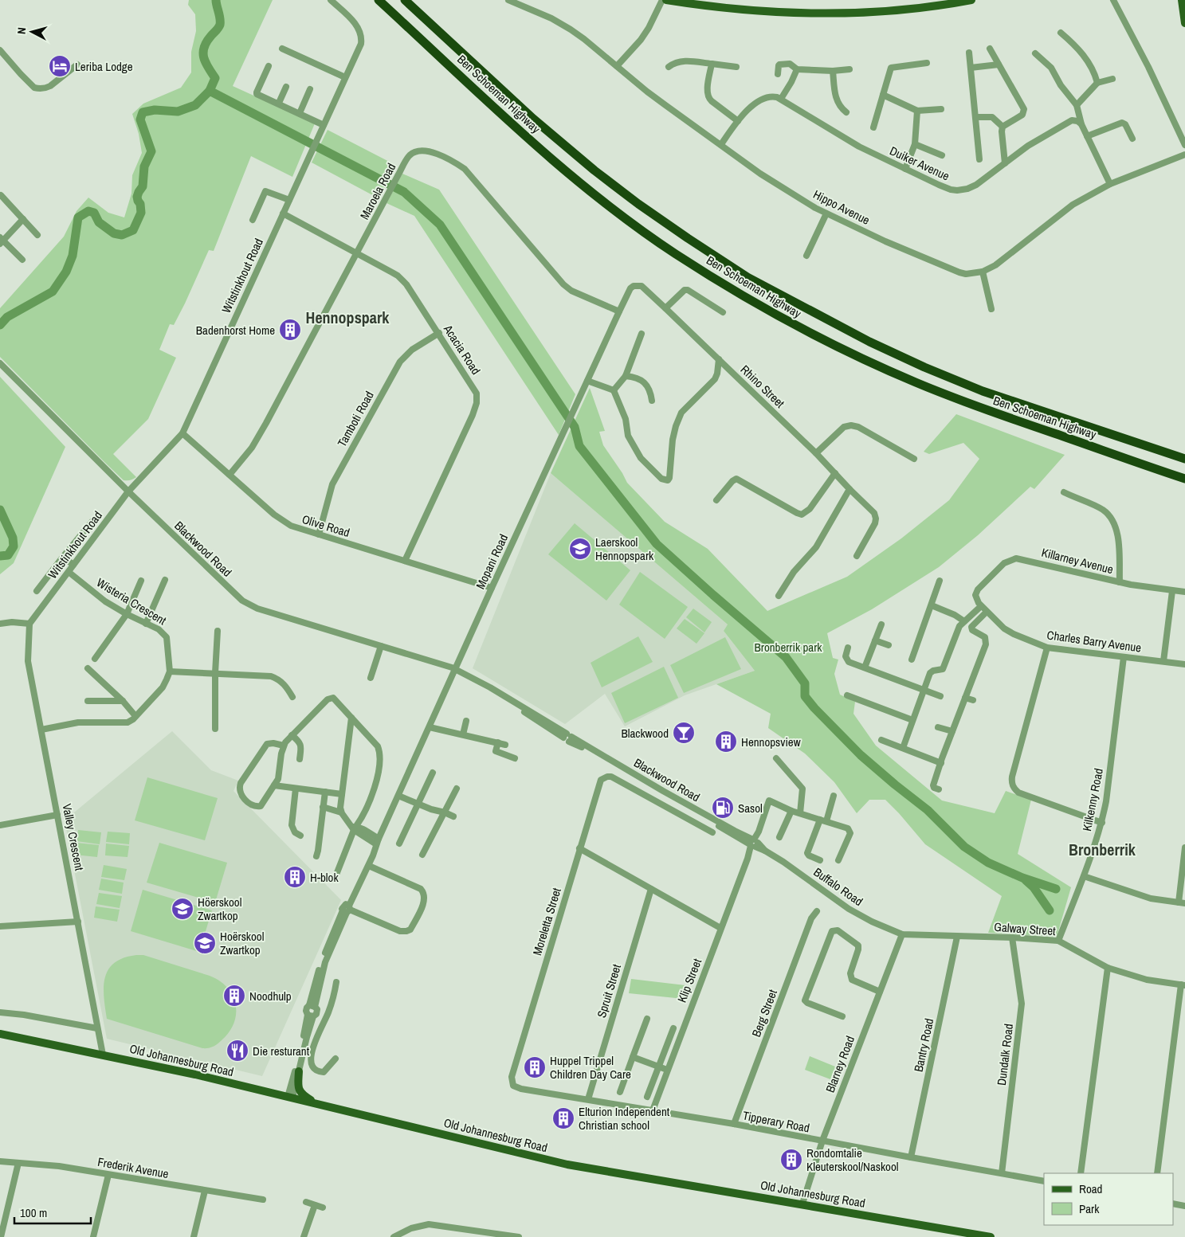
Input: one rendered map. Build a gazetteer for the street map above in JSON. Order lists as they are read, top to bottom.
{
  "streets": {
    "highway": ["Ben Schoeman Highway"],
    "main road": ["Old Johannesburg Road"],
    "street": [
      "Duiker Avenue",
      "Maroela Road",
      "Hippo Avenue",
      "Witstinkhout Road",
      "Acacia Road",
      "Rhino Street",
      "Tamboti Road",
      "Olive Road",
      "Blackwood Road",
      "Killarney Avenue",
      "Mopani Road",
      "Wisteria Crescent",
      "Charles Barry Avenue",
      "Kilkenny Road",
      "Valley Crescent",
      "Buffalo Road",
      "Moreletta Street",
      "Galway Street",
      "Klip Street",
      "Spruit Street",
      "Berg Street",
      "Bantry Road",
      "Dundalk Road",
      "Blarney Road",
      "Tipperary Road",
      "Frederik Avenue"
    ]
  },
  "crossings": [
    ["Maroela Road", "Acacia Road"],
    ["Maroela Road", "Olive Road"],
    ["Maroela Road", "Mopani Road"],
    ["Witstinkhout Road", "Acacia Road"],
    ["Witstinkhout Road", "Olive Road"],
    ["Witstinkhout Road", "Blackwood Road"],
    ["Witstinkhout Road", "Wisteria Crescent"],
    ["Witstinkhout Road", "Valley Crescent"],
    ["Acacia Road", "Tamboti Road"],
    ["Acacia Road", "Olive Road"],
    ["Rhino Street", "Mopani Road"],
    ["Tamboti Road", "Olive Road"],
    ["Olive Road", "Mopani Road"],
    ["Blackwood Road", "Mopani Road"],
    ["Blackwood Road", "Buffalo Road"],
    ["Blackwood Road", "Klip Street"],
    ["Killarney Avenue", "Charles Barry Avenue"],
    ["Mopani Road", "Old Johannesburg Road"],
    ["Charles Barry Avenue", "Kilkenny Road"],
    ["Kilkenny Road", "Galway Street"],
    ["Valley Crescent", "Old Johannesburg Road"],
    ["Buffalo Road", "Galway Street"],
    ["Buffalo Road", "Klip Street"],
    ["Buffalo Road", "Blarney Road"],
    ["Moreletta Street", "Tipperary Road"],
    ["Galway Street", "Bantry Road"],
    ["Galway Street", "Dundalk Road"],
    ["Galway Street", "Blarney Road"],
    ["Klip Street", "Tipperary Road"],
    ["Spruit Street", "Tipperary Road"],
    ["Berg Street", "Tipperary Road"],
    ["Bantry Road", "Tipperary Road"],
    ["Dundalk Road", "Tipperary Road"],
    ["Old Johannesburg Road", "Blarney Road"],
    ["Blarney Road", "Tipperary Road"]
  ],
  "districts": ["Hennopspark", "Bronberrik"],
  "parks": ["Bronberrik park"],
  "places": {
    "hotel": ["Leriba Lodge"],
    "building": [
      "Badenhorst Home",
      "Hennopsview",
      "H-blok",
      "Noodhulp",
      "Huppel Trippel Children Day Care",
      "Elturion Independent Christian school",
      "Rondomtalie Kleuterskool/Naskool"
    ],
    "school or university": ["Laerskool Hennopspark", "Höerskool Zwartkop", "Hoërskool Zwartkop"],
    "bar": ["Blackwood"],
    "fuel station": ["Sasol"],
    "restaurant": ["Die resturant"]
  },
  "legend": ["Road", "Park"],
  "scale_bar": "100 m",
  "north": "left"
}
